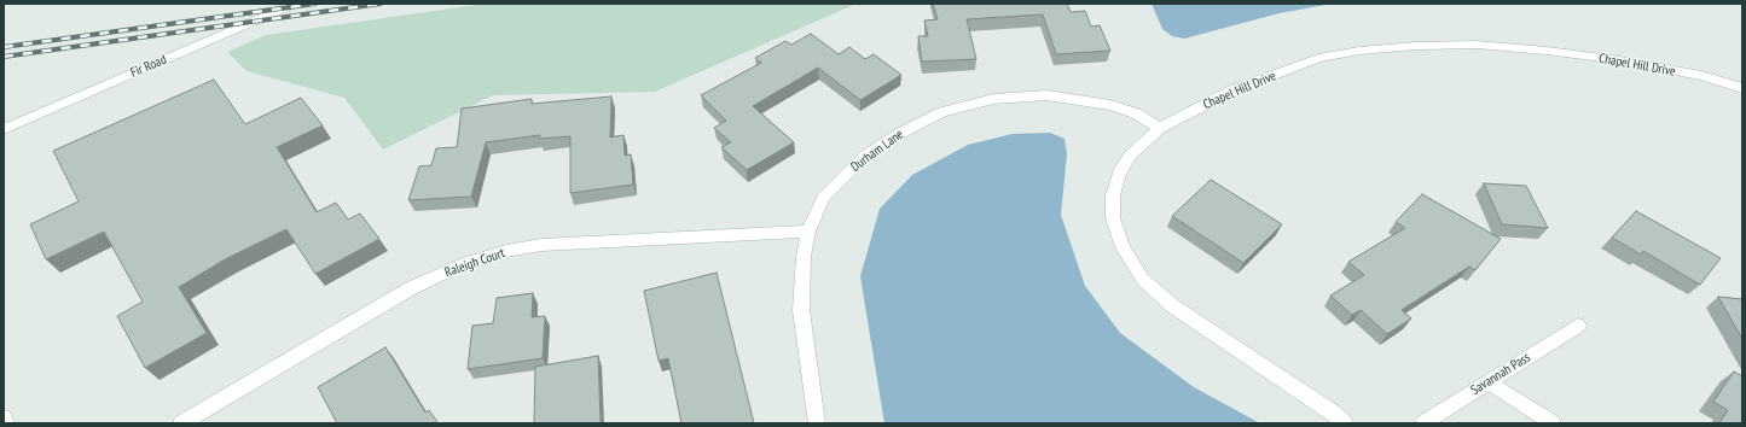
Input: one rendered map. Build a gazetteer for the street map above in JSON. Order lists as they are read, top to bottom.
{
  "streets": {
    "street": [
      "Chapel Hill Drive",
      "Fir Road",
      "Durham Lane",
      "Raleigh Court",
      "Savannah Pass"
    ]
  },
  "crossings": [
    ["Chapel Hill Drive", "Durham Lane"],
    ["Durham Lane", "Raleigh Court"]
  ]
}
